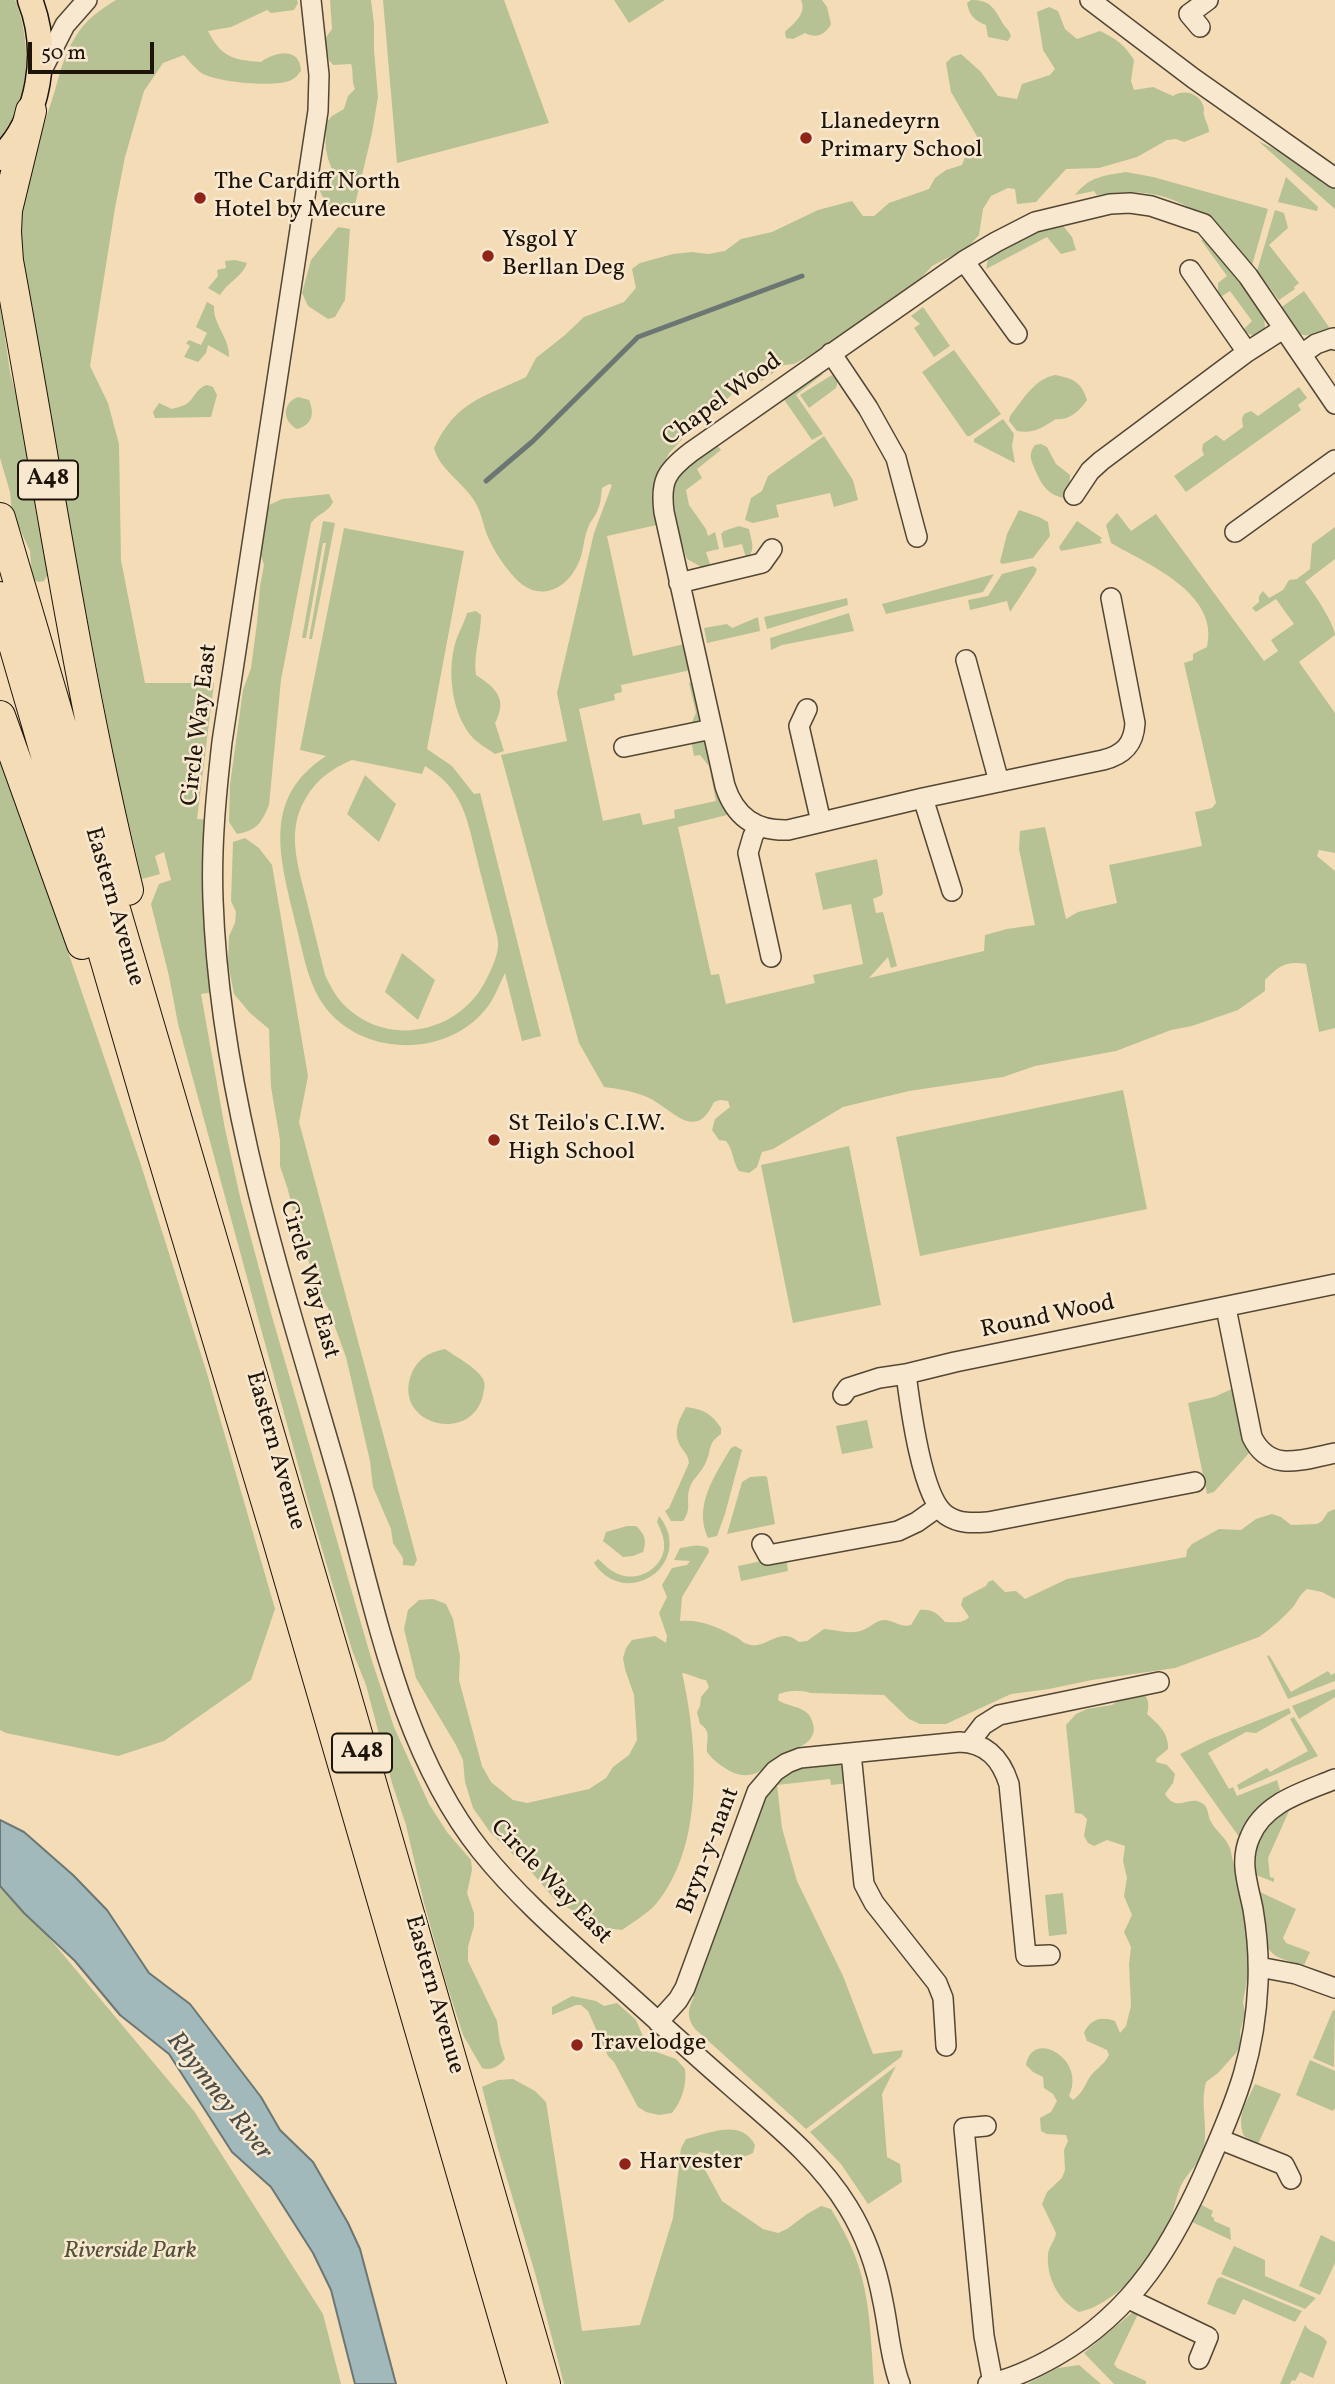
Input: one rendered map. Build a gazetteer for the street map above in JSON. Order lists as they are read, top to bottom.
{
  "streets": {
    "highway": ["A48", "Eastern Avenue"],
    "street": [
      "Chapel Wood",
      "Circle Way East",
      "Round Wood",
      "Bryn-y-nant"
    ]
  },
  "crossings": [
    ["A48", "Eastern Avenue"],
    ["Circle Way East", "Bryn-y-nant"]
  ],
  "water": ["Rhymney River"],
  "parks": ["Riverside Park"],
  "places": [
    "Llanedeyrn Primary School",
    "The Cardiff North Hotel by Mecure",
    "Ysgol Y Berllan Deg",
    "St Teilo's C.I.W. High School",
    "Travelodge",
    "Harvester"
  ],
  "scale_bar": "50 m"
}
